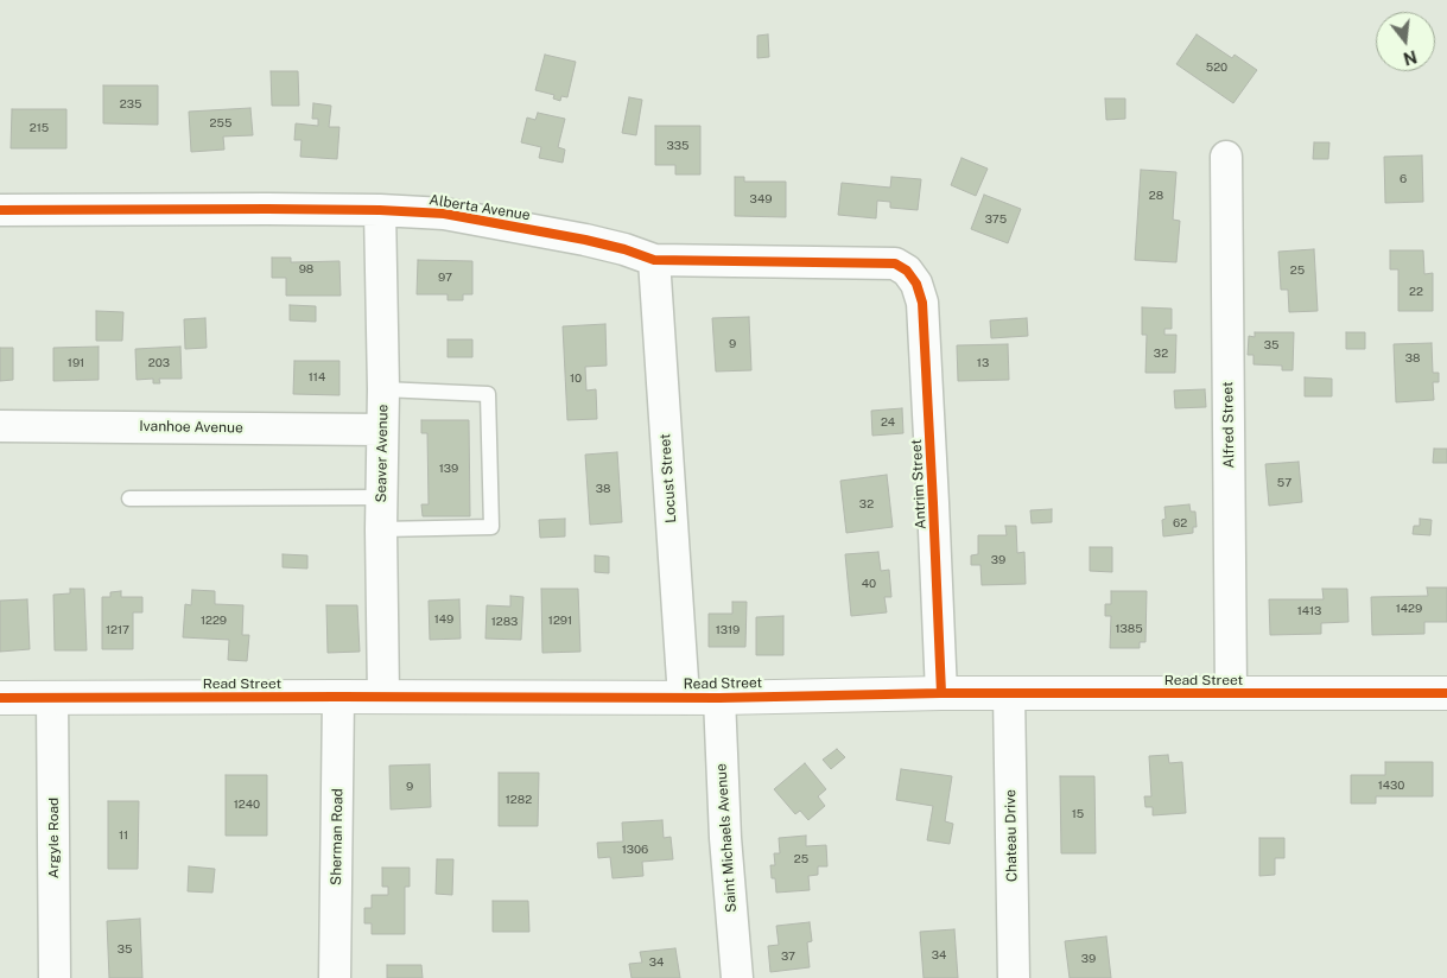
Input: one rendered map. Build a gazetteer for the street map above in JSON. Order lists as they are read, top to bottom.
{
  "streets": {
    "main road": ["Read Street"],
    "street": [
      "Alberta Avenue",
      "Alfred Street",
      "Ivanhoe Avenue",
      "Seaver Avenue",
      "Locust Street",
      "Antrim Street",
      "Chateau Drive",
      "Sherman Road",
      "Argyle Road",
      "Saint Michaels Avenue"
    ]
  },
  "crossings": [
    ["Alberta Avenue", "Seaver Avenue"],
    ["Alberta Avenue", "Locust Street"],
    ["Alberta Avenue", "Antrim Street"],
    ["Alfred Street", "Read Street"],
    ["Ivanhoe Avenue", "Seaver Avenue"],
    ["Seaver Avenue", "Read Street"],
    ["Locust Street", "Read Street"],
    ["Antrim Street", "Read Street"],
    ["Read Street", "Chateau Drive"],
    ["Read Street", "Sherman Road"],
    ["Read Street", "Argyle Road"],
    ["Read Street", "Saint Michaels Avenue"]
  ],
  "house_numbers": [
    "520",
    "235",
    "255",
    "215",
    "335",
    "6",
    "28",
    "349",
    "375",
    "98",
    "25",
    "97",
    "22",
    "9",
    "35",
    "32",
    "38",
    "191",
    "203",
    "13",
    "114",
    "10",
    "24",
    "139",
    "57",
    "38",
    "32",
    "62",
    "39",
    "40",
    "1429",
    "1413",
    "149",
    "1229",
    "1291",
    "1283",
    "1385",
    "1217",
    "1319",
    "1430",
    "9",
    "1282",
    "1240",
    "15",
    "11",
    "1306",
    "25",
    "35",
    "34",
    "37",
    "39",
    "34"
  ],
  "north": "bottom"
}
